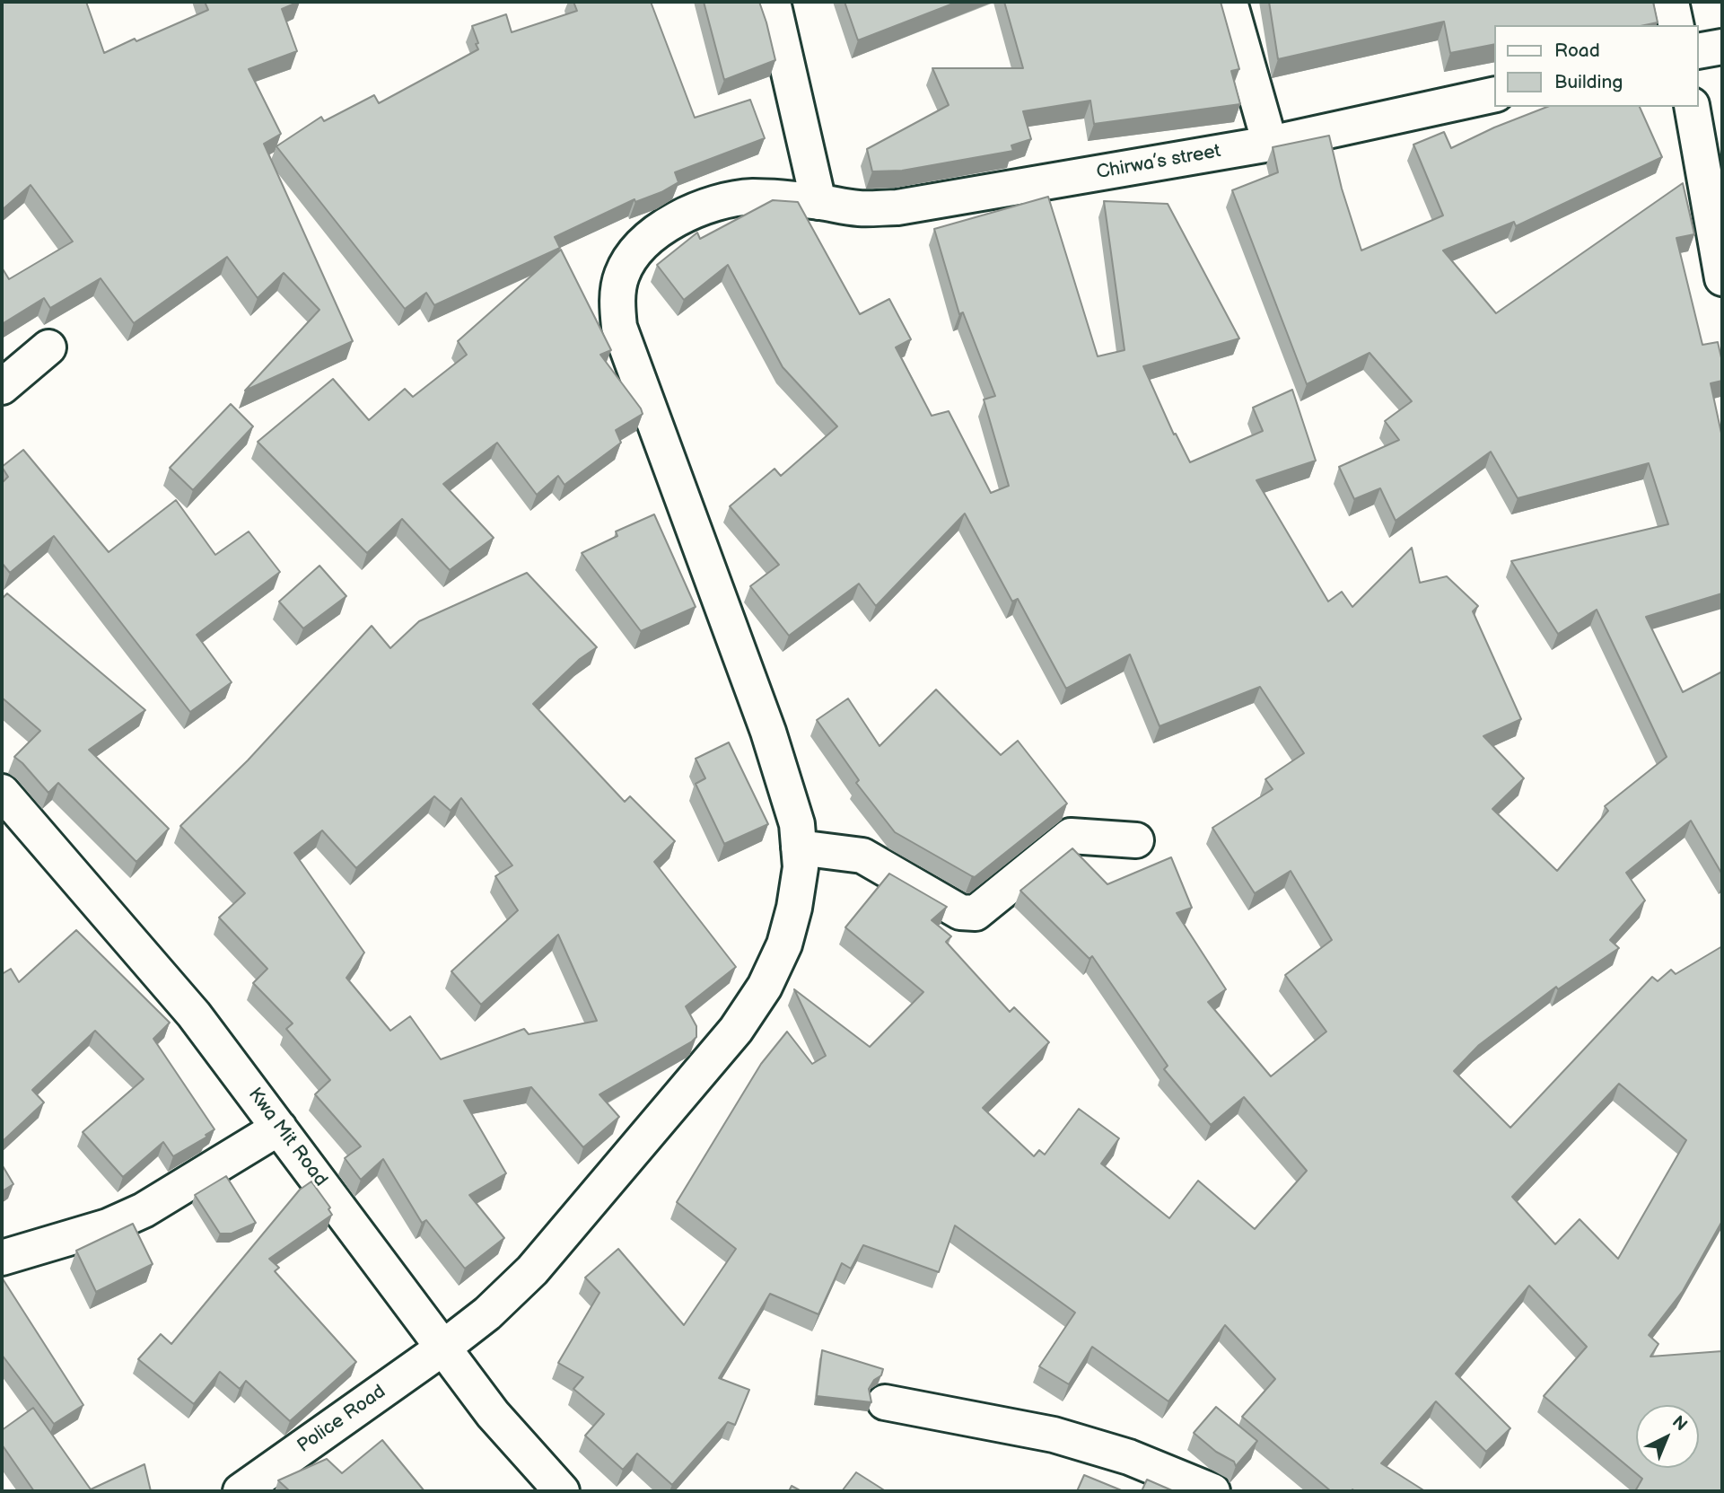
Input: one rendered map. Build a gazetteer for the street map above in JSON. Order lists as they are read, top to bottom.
{
  "streets": {
    "street": ["Chirwa’s street", "Kwa Mit Road", "Police Road"]
  },
  "crossings": [
    ["Chirwa’s street", "Police Road"],
    ["Kwa Mit Road", "Police Road"]
  ],
  "legend": ["Road", "Building"],
  "north": "top right"
}
